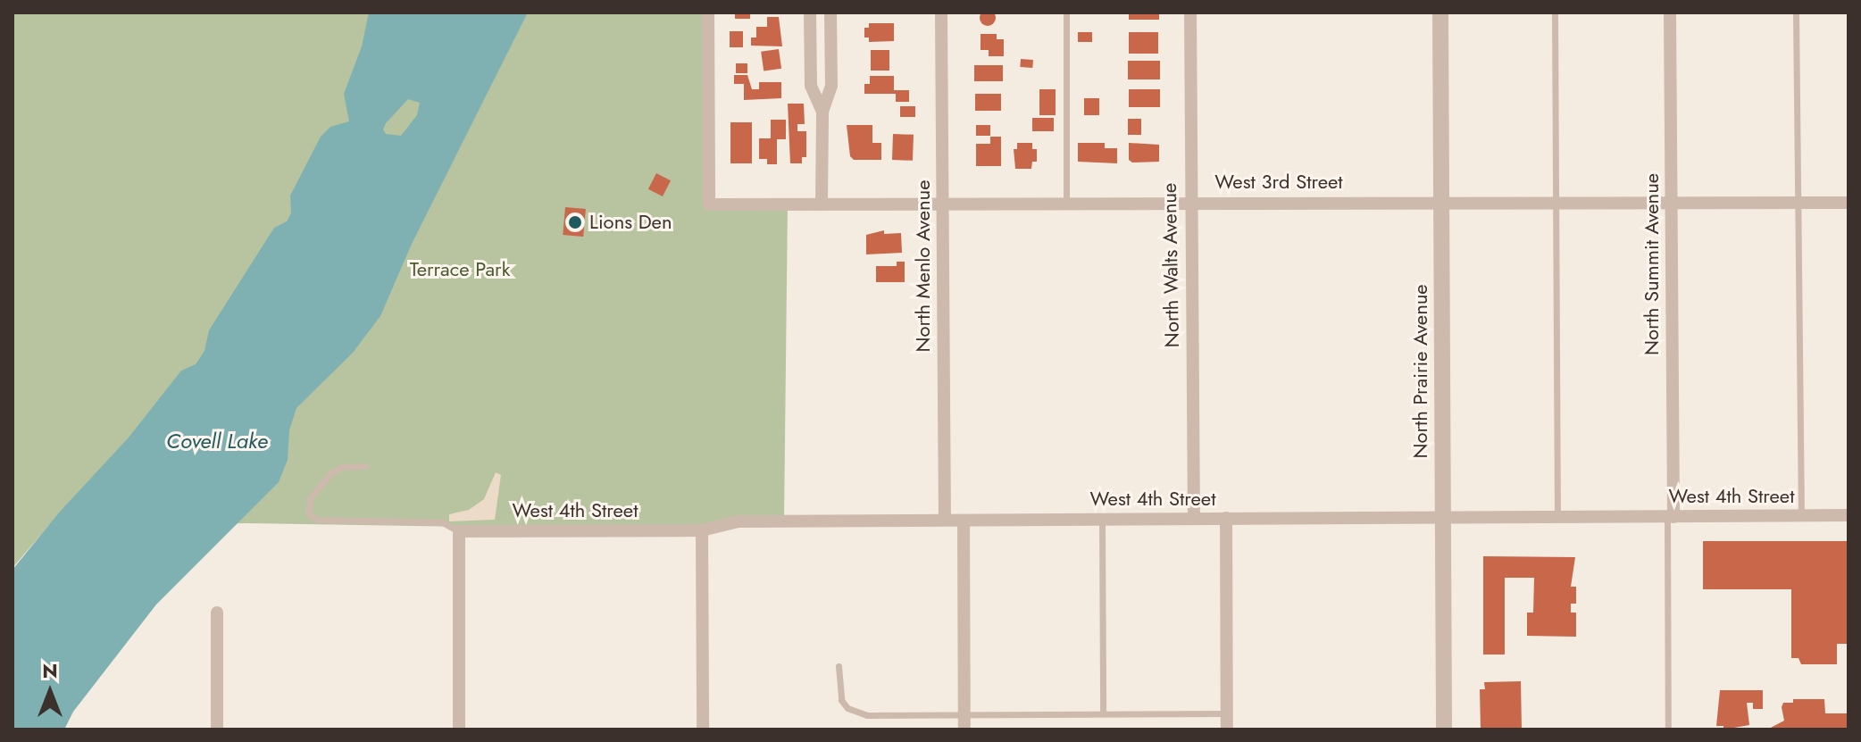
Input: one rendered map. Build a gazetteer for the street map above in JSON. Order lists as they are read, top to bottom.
{
  "streets": {
    "street": [
      "West 3rd Street",
      "North Summit Avenue",
      "North Walts Avenue",
      "North Menlo Avenue",
      "North Prairie Avenue",
      "West 4th Street"
    ]
  },
  "crossings": [
    ["West 3rd Street", "North Summit Avenue"],
    ["West 3rd Street", "North Walts Avenue"],
    ["West 3rd Street", "North Menlo Avenue"],
    ["West 3rd Street", "North Prairie Avenue"],
    ["North Summit Avenue", "West 4th Street"],
    ["North Walts Avenue", "West 4th Street"],
    ["North Menlo Avenue", "West 4th Street"],
    ["North Prairie Avenue", "West 4th Street"]
  ],
  "water": ["Covell Lake"],
  "parks": ["Terrace Park"],
  "places": ["Lions Den"],
  "north": "top"
}
